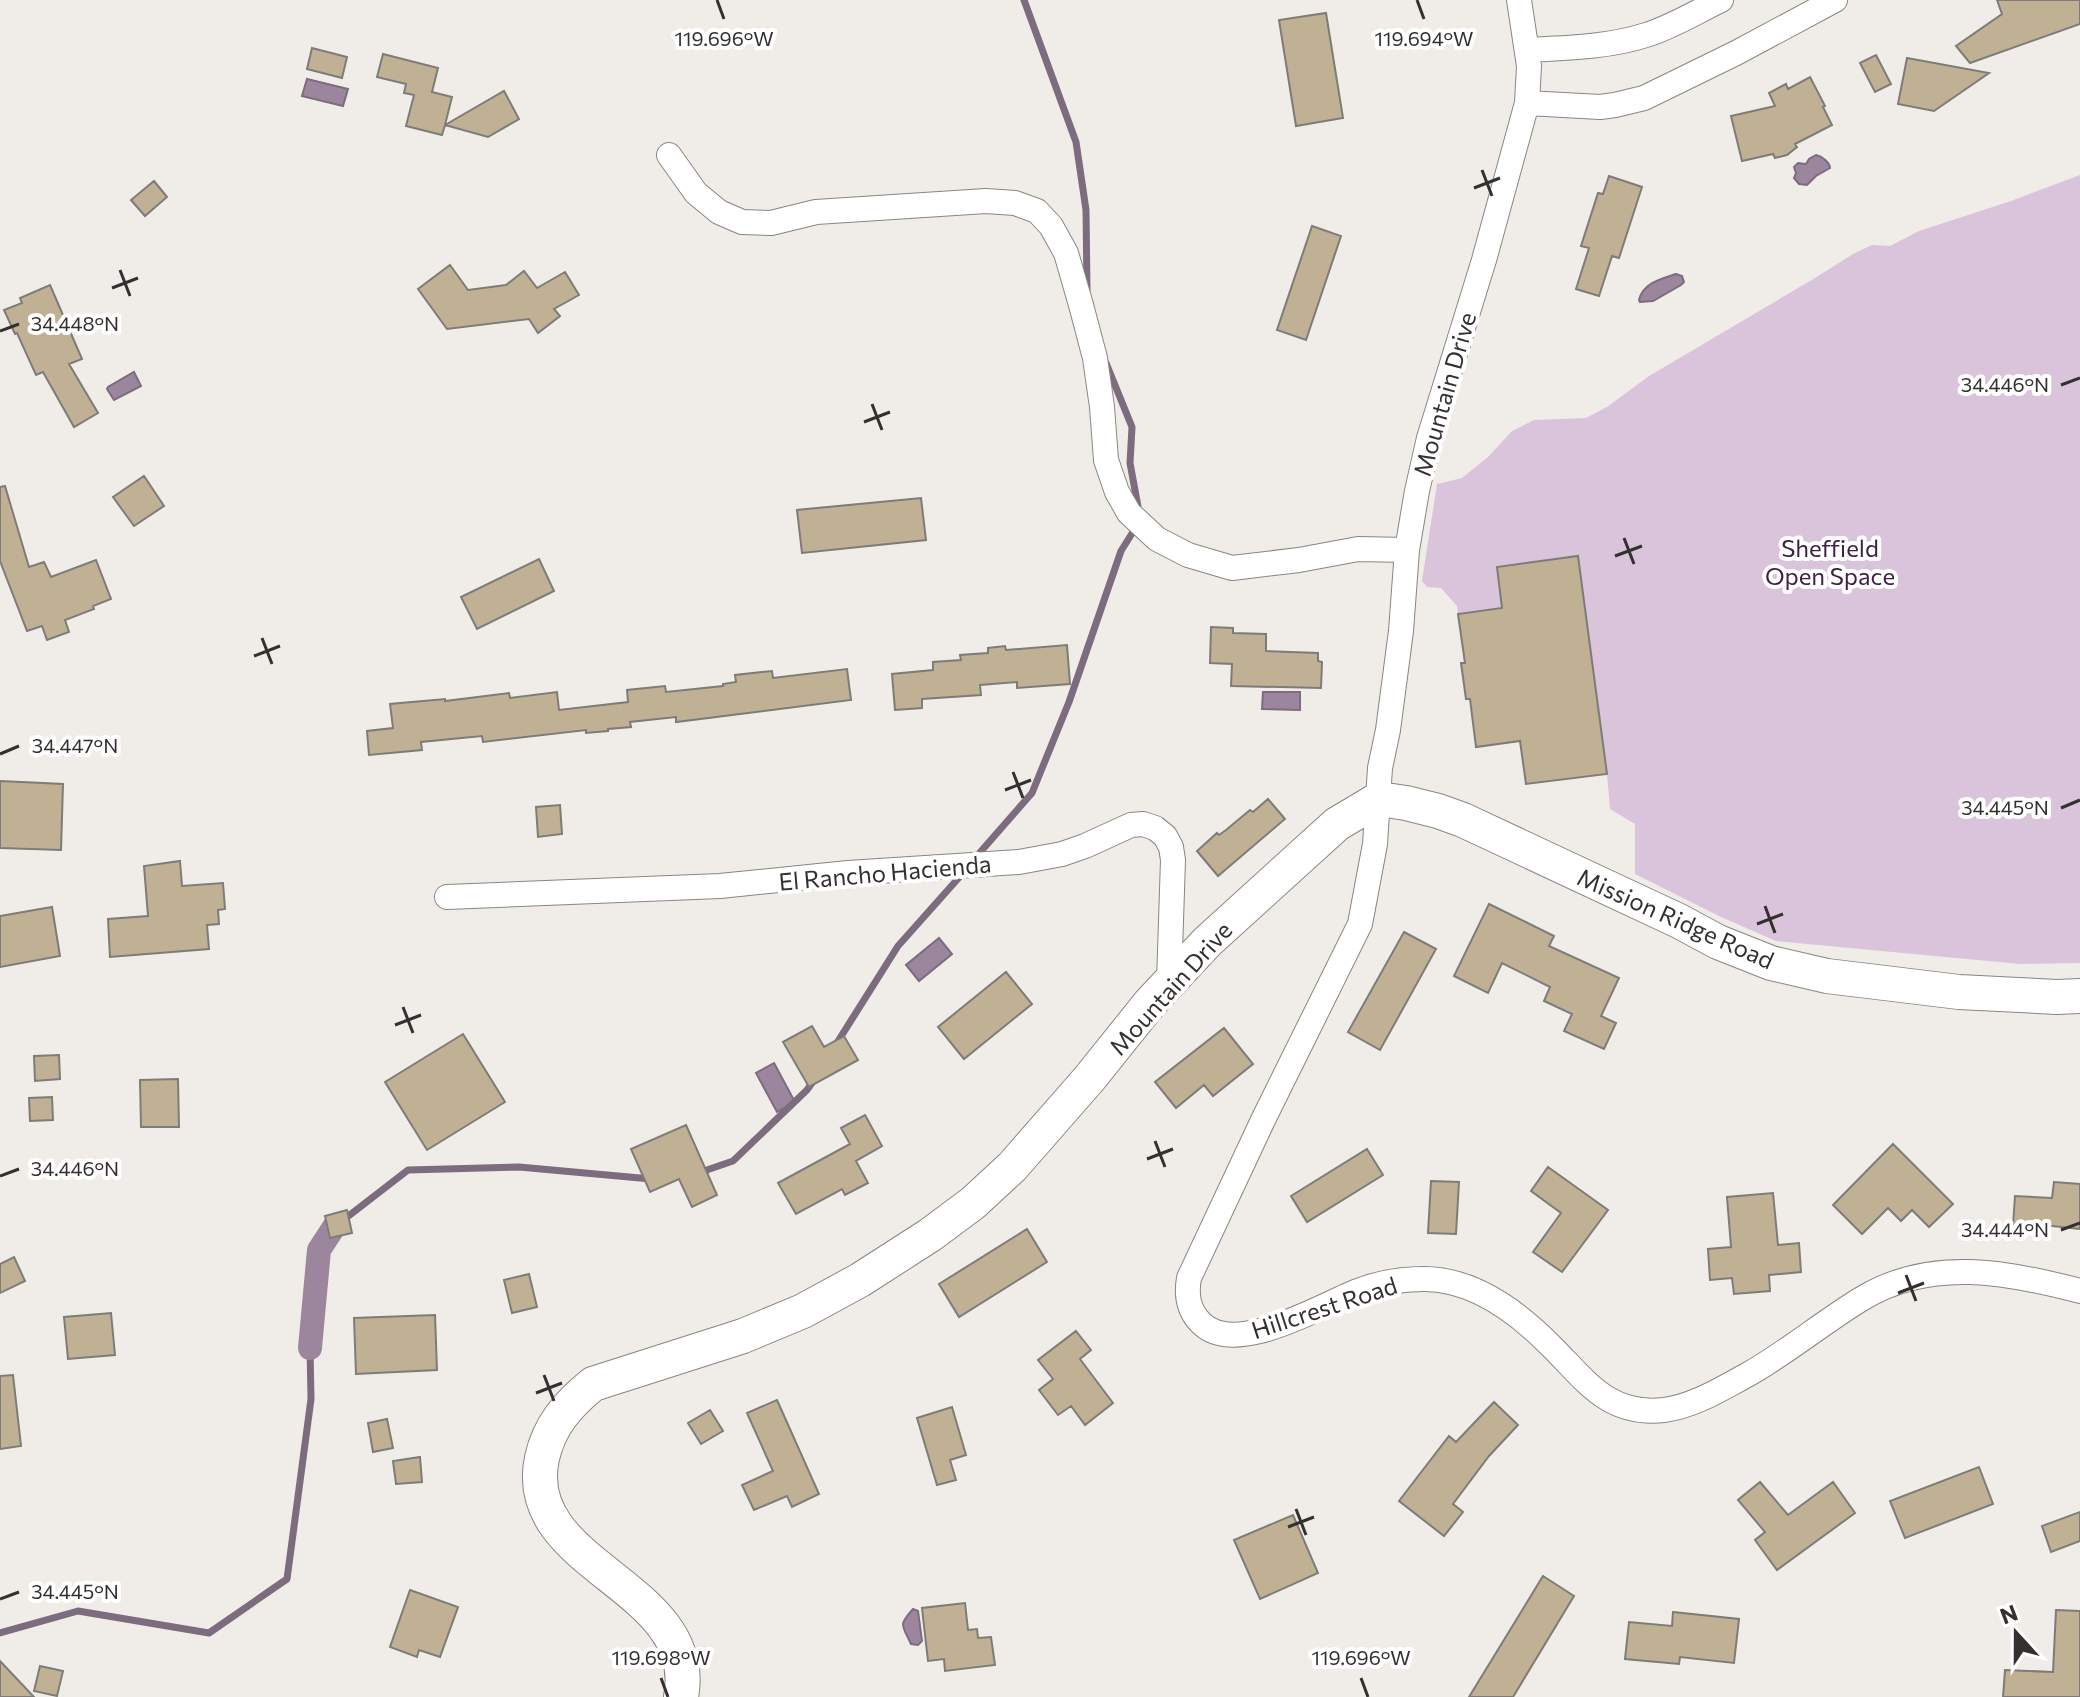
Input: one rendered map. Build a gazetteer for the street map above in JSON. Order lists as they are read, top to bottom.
{
  "streets": {
    "main road": ["Mountain Drive", "Mission Ridge Road"],
    "street": ["El Rancho Hacienda", "Hillcrest Road"]
  },
  "crossings": [
    ["Mountain Drive", "El Rancho Hacienda"],
    ["Mountain Drive", "Mission Ridge Road"],
    ["Mountain Drive", "Hillcrest Road"],
    ["Mission Ridge Road", "Hillcrest Road"]
  ],
  "parks": ["Sheffield Open Space"],
  "north": "top",
  "coordinates": [
    "119.696°W",
    "119.694°W",
    "34.448°N",
    "34.446°N",
    "34.447°N",
    "34.445°N",
    "34.444°N",
    "119.698°W"
  ]
}
